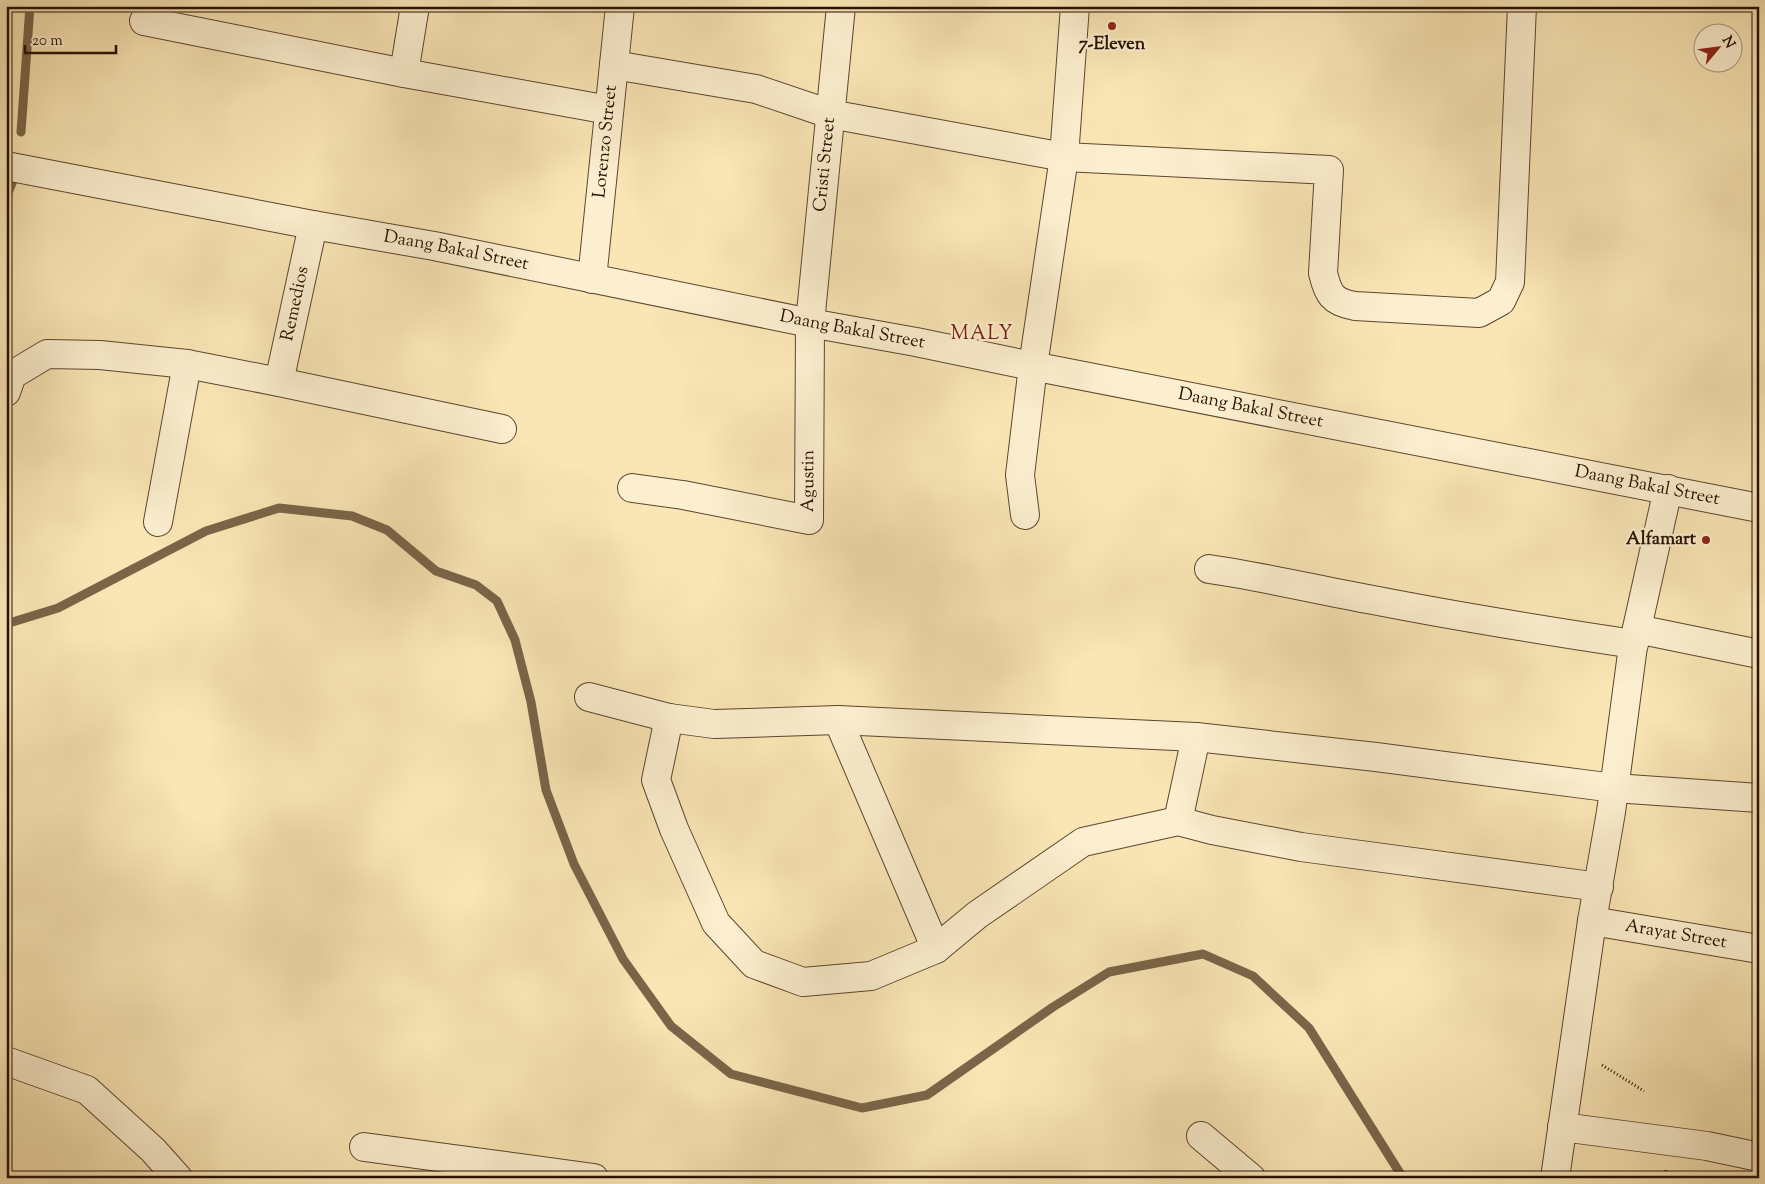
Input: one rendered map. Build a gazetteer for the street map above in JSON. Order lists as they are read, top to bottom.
{
  "streets": {
    "street": [
      "Lorenzo Street",
      "Cristi Street",
      "Daang Bakal Street",
      "Remedios",
      "Agustin",
      "Arayat Street"
    ]
  },
  "crossings": [
    ["Lorenzo Street", "Daang Bakal Street"],
    ["Cristi Street", "Daang Bakal Street"],
    ["Cristi Street", "Agustin"],
    ["Daang Bakal Street", "Remedios"],
    ["Daang Bakal Street", "Agustin"]
  ],
  "districts": ["MALY"],
  "places": ["7-Eleven", "Alfamart"],
  "scale_bar": "20 m",
  "north": "top right"
}
